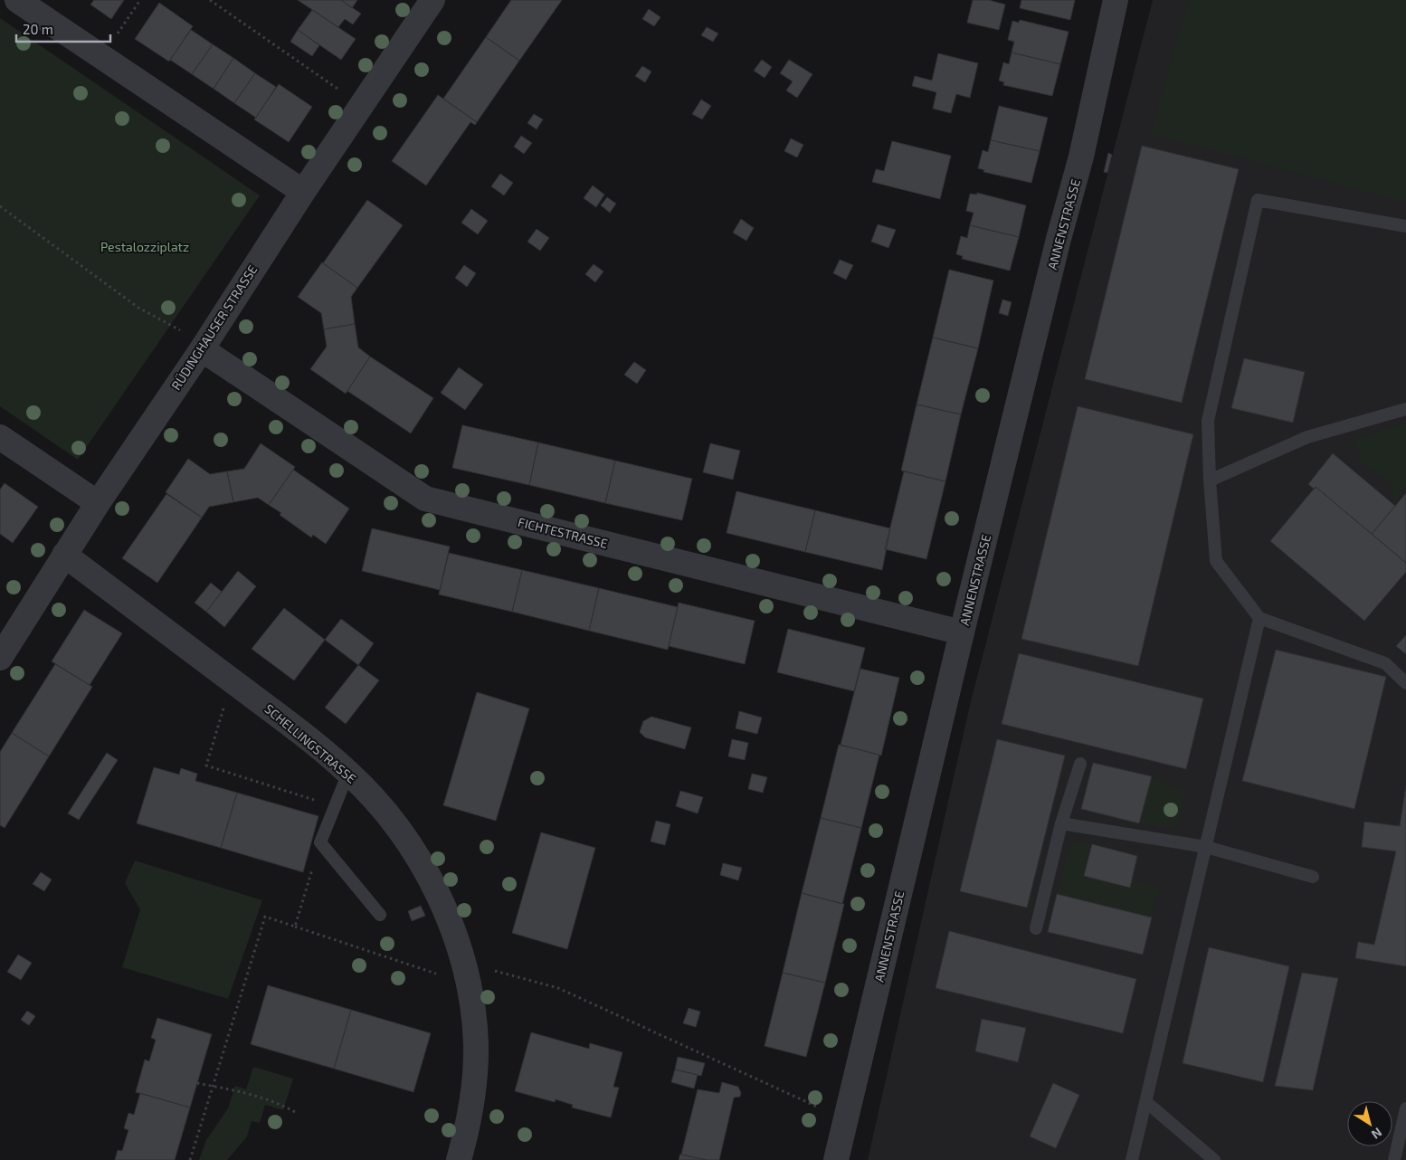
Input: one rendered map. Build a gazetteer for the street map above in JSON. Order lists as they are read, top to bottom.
{
  "streets": {
    "street": [
      "ANNENSTRASSE",
      "RÜDINGHAUSER STRASSE",
      "FICHTESTRASSE",
      "SCHELLINGSTRASSE"
    ]
  },
  "crossings": [
    ["ANNENSTRASSE", "FICHTESTRASSE"],
    ["RÜDINGHAUSER STRASSE", "FICHTESTRASSE"],
    ["RÜDINGHAUSER STRASSE", "SCHELLINGSTRASSE"]
  ],
  "parks": ["Pestalozziplatz"],
  "scale_bar": "20 m",
  "north": "bottom right"
}
